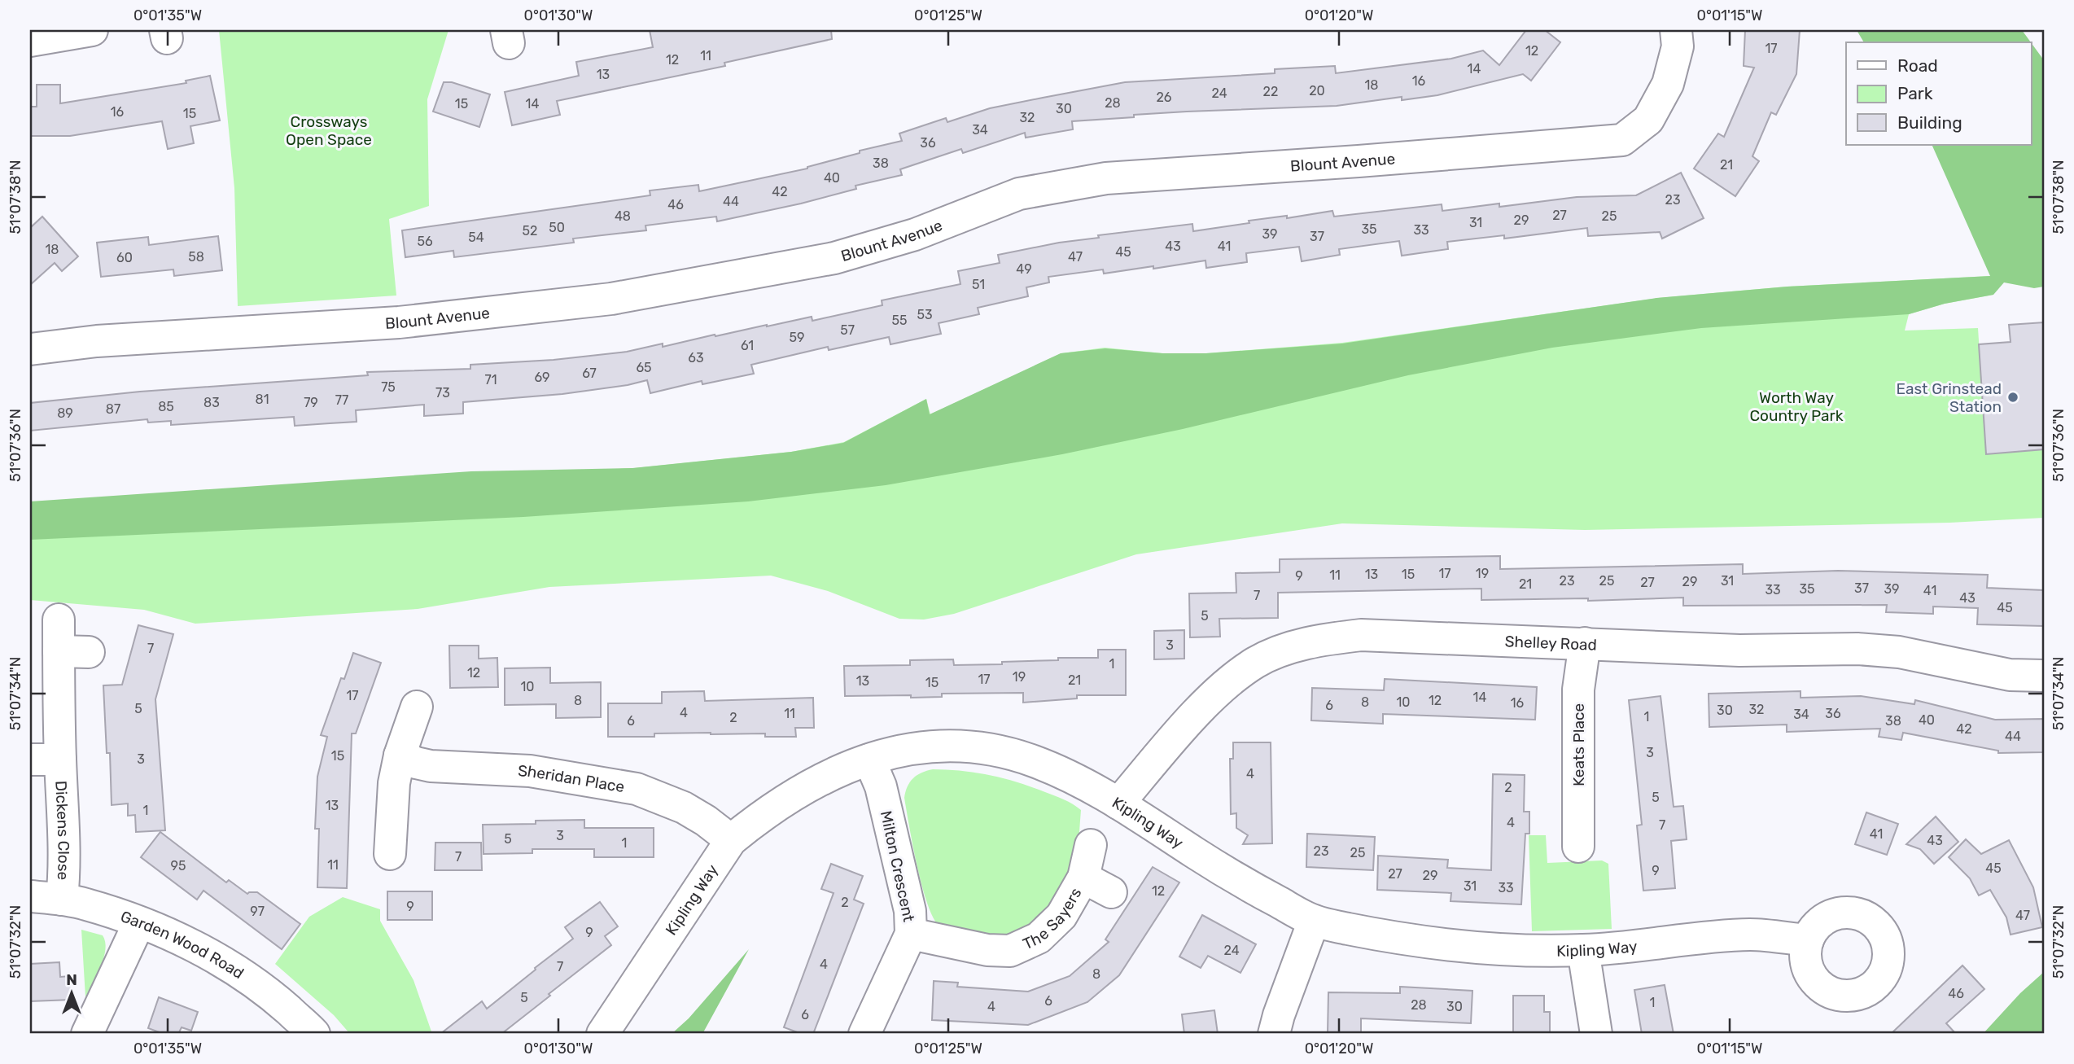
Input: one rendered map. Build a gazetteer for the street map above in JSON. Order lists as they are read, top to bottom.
{
  "streets": {
    "street": [
      "Blount Avenue",
      "Shelley Road",
      "Keats Place",
      "Sheridan Place",
      "Kipling Way",
      "Dickens Close",
      "Milton Crescent",
      "The Sayers",
      "Garden Wood Road"
    ]
  },
  "crossings": [
    ["Shelley Road", "Keats Place"],
    ["Shelley Road", "Kipling Way"],
    ["Sheridan Place", "Kipling Way"],
    ["Kipling Way", "Milton Crescent"],
    ["Dickens Close", "Garden Wood Road"],
    ["Milton Crescent", "The Sayers"]
  ],
  "parks": ["Crossways Open Space", "Worth Way Country Park"],
  "places": ["East Grinstead Station"],
  "house_numbers": [
    "17",
    "12",
    "11",
    "12",
    "14",
    "13",
    "16",
    "18",
    "20",
    "22",
    "24",
    "26",
    "28",
    "15",
    "14",
    "30",
    "16",
    "15",
    "32",
    "34",
    "36",
    "38",
    "21",
    "40",
    "42",
    "23",
    "44",
    "46",
    "27",
    "48",
    "25",
    "29",
    "31",
    "50",
    "35",
    "33",
    "52",
    "39",
    "37",
    "54",
    "56",
    "43",
    "41",
    "18",
    "45",
    "58",
    "47",
    "60",
    "49",
    "51",
    "53",
    "55",
    "57",
    "59",
    "61",
    "63",
    "65",
    "67",
    "69",
    "71",
    "75",
    "73",
    "81",
    "77",
    "83",
    "79",
    "85",
    "87",
    "89",
    "17",
    "19",
    "13",
    "15",
    "11",
    "9",
    "23",
    "25",
    "31",
    "29",
    "27",
    "21",
    "37",
    "35",
    "39",
    "33",
    "41",
    "7",
    "43",
    "45",
    "5",
    "3",
    "7",
    "1",
    "12",
    "19",
    "17",
    "21",
    "13",
    "15",
    "10",
    "17",
    "14",
    "8",
    "12",
    "8",
    "10",
    "16",
    "6",
    "5",
    "32",
    "30",
    "4",
    "11",
    "36",
    "34",
    "1",
    "2",
    "40",
    "6",
    "38",
    "42",
    "44",
    "3",
    "15",
    "3",
    "4",
    "2",
    "5",
    "13",
    "1",
    "4",
    "7",
    "41",
    "3",
    "5",
    "43",
    "1",
    "23",
    "25",
    "7",
    "11",
    "95",
    "45",
    "9",
    "27",
    "29",
    "31",
    "33",
    "12",
    "2",
    "9",
    "97",
    "47",
    "9",
    "24",
    "4",
    "7",
    "8",
    "46",
    "5",
    "6",
    "1",
    "28",
    "4",
    "30",
    "6"
  ],
  "legend": ["Road", "Park", "Building"],
  "north": "top",
  "coordinates": [
    "0°01'35\"W",
    "0°01'30\"W",
    "0°01'25\"W",
    "0°01'20\"W",
    "0°01'15\"W",
    "51°07'38\"N",
    "51°07'36\"N",
    "51°07'34\"N",
    "51°07'32\"N"
  ]
}
